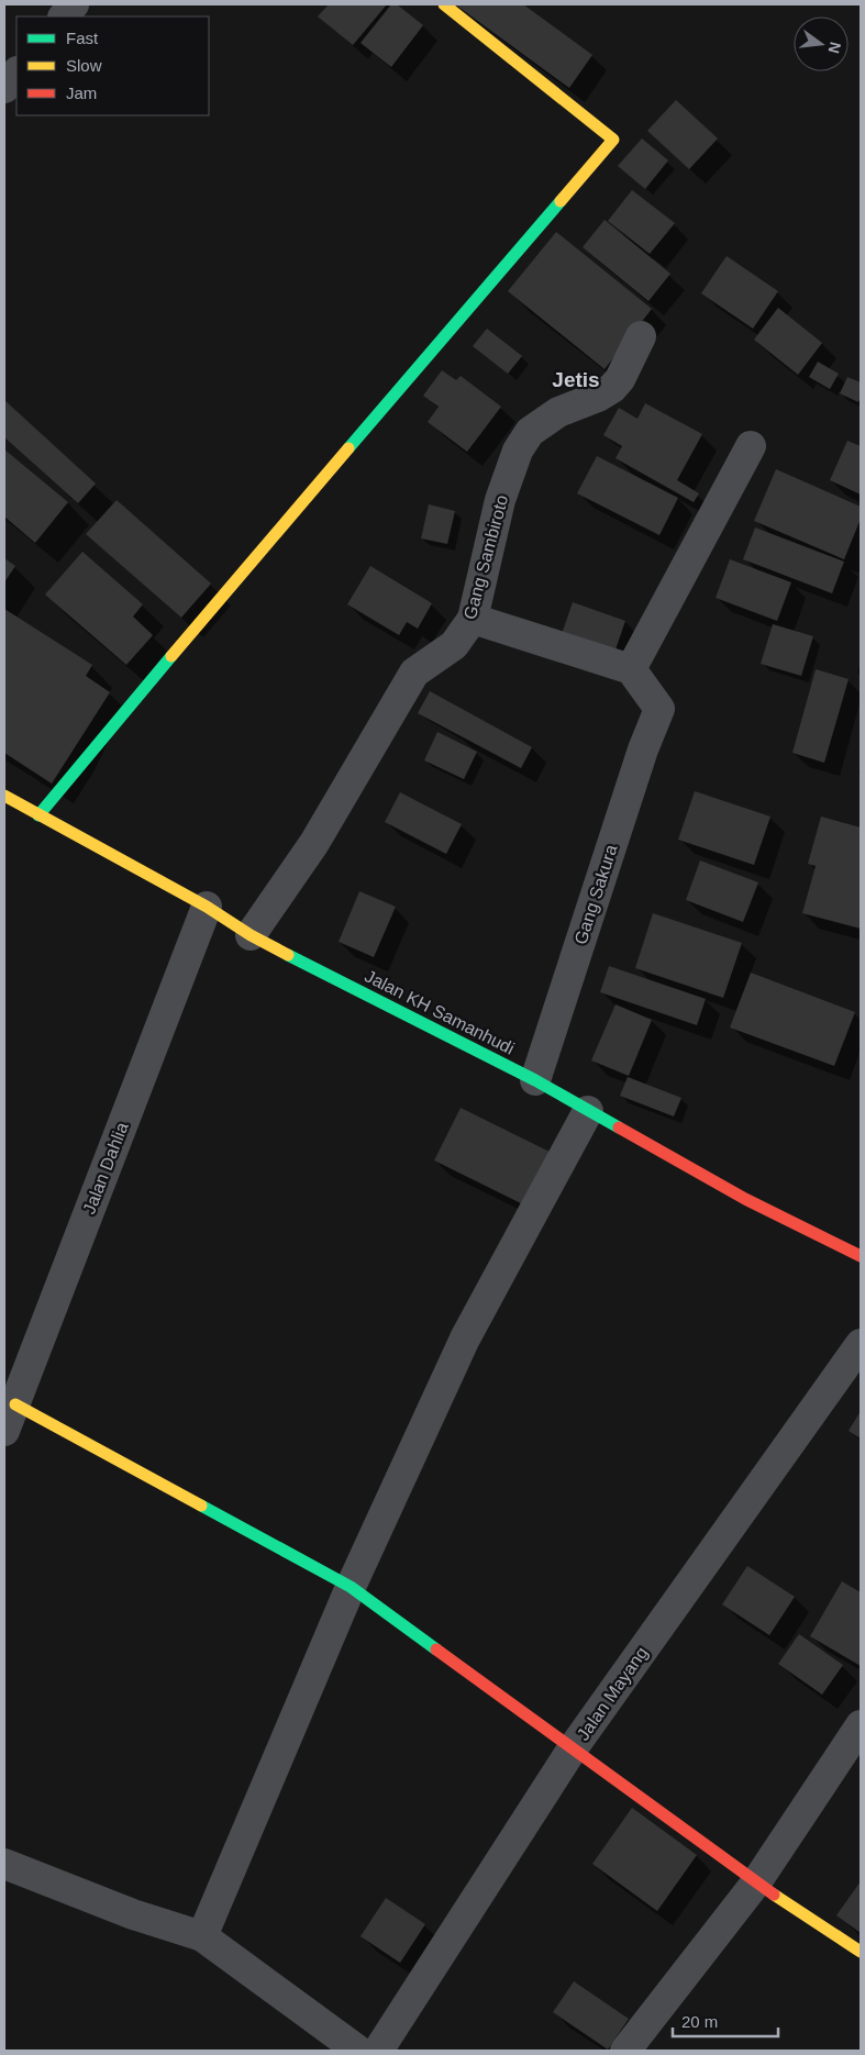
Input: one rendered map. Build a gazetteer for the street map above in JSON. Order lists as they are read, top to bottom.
{
  "streets": {
    "street": [
      "Gang Sambiroto",
      "Gang Sakura",
      "Jalan KH Samanhudi",
      "Jalan Dahlia",
      "Jalan Mayang"
    ]
  },
  "crossings": [
    ["Gang Sambiroto", "Jalan KH Samanhudi"],
    ["Gang Sakura", "Jalan KH Samanhudi"],
    ["Jalan KH Samanhudi", "Jalan Dahlia"]
  ],
  "districts": ["Jetis"],
  "legend": ["Fast", "Slow", "Jam"],
  "scale_bar": "20 m",
  "north": "right"
}
